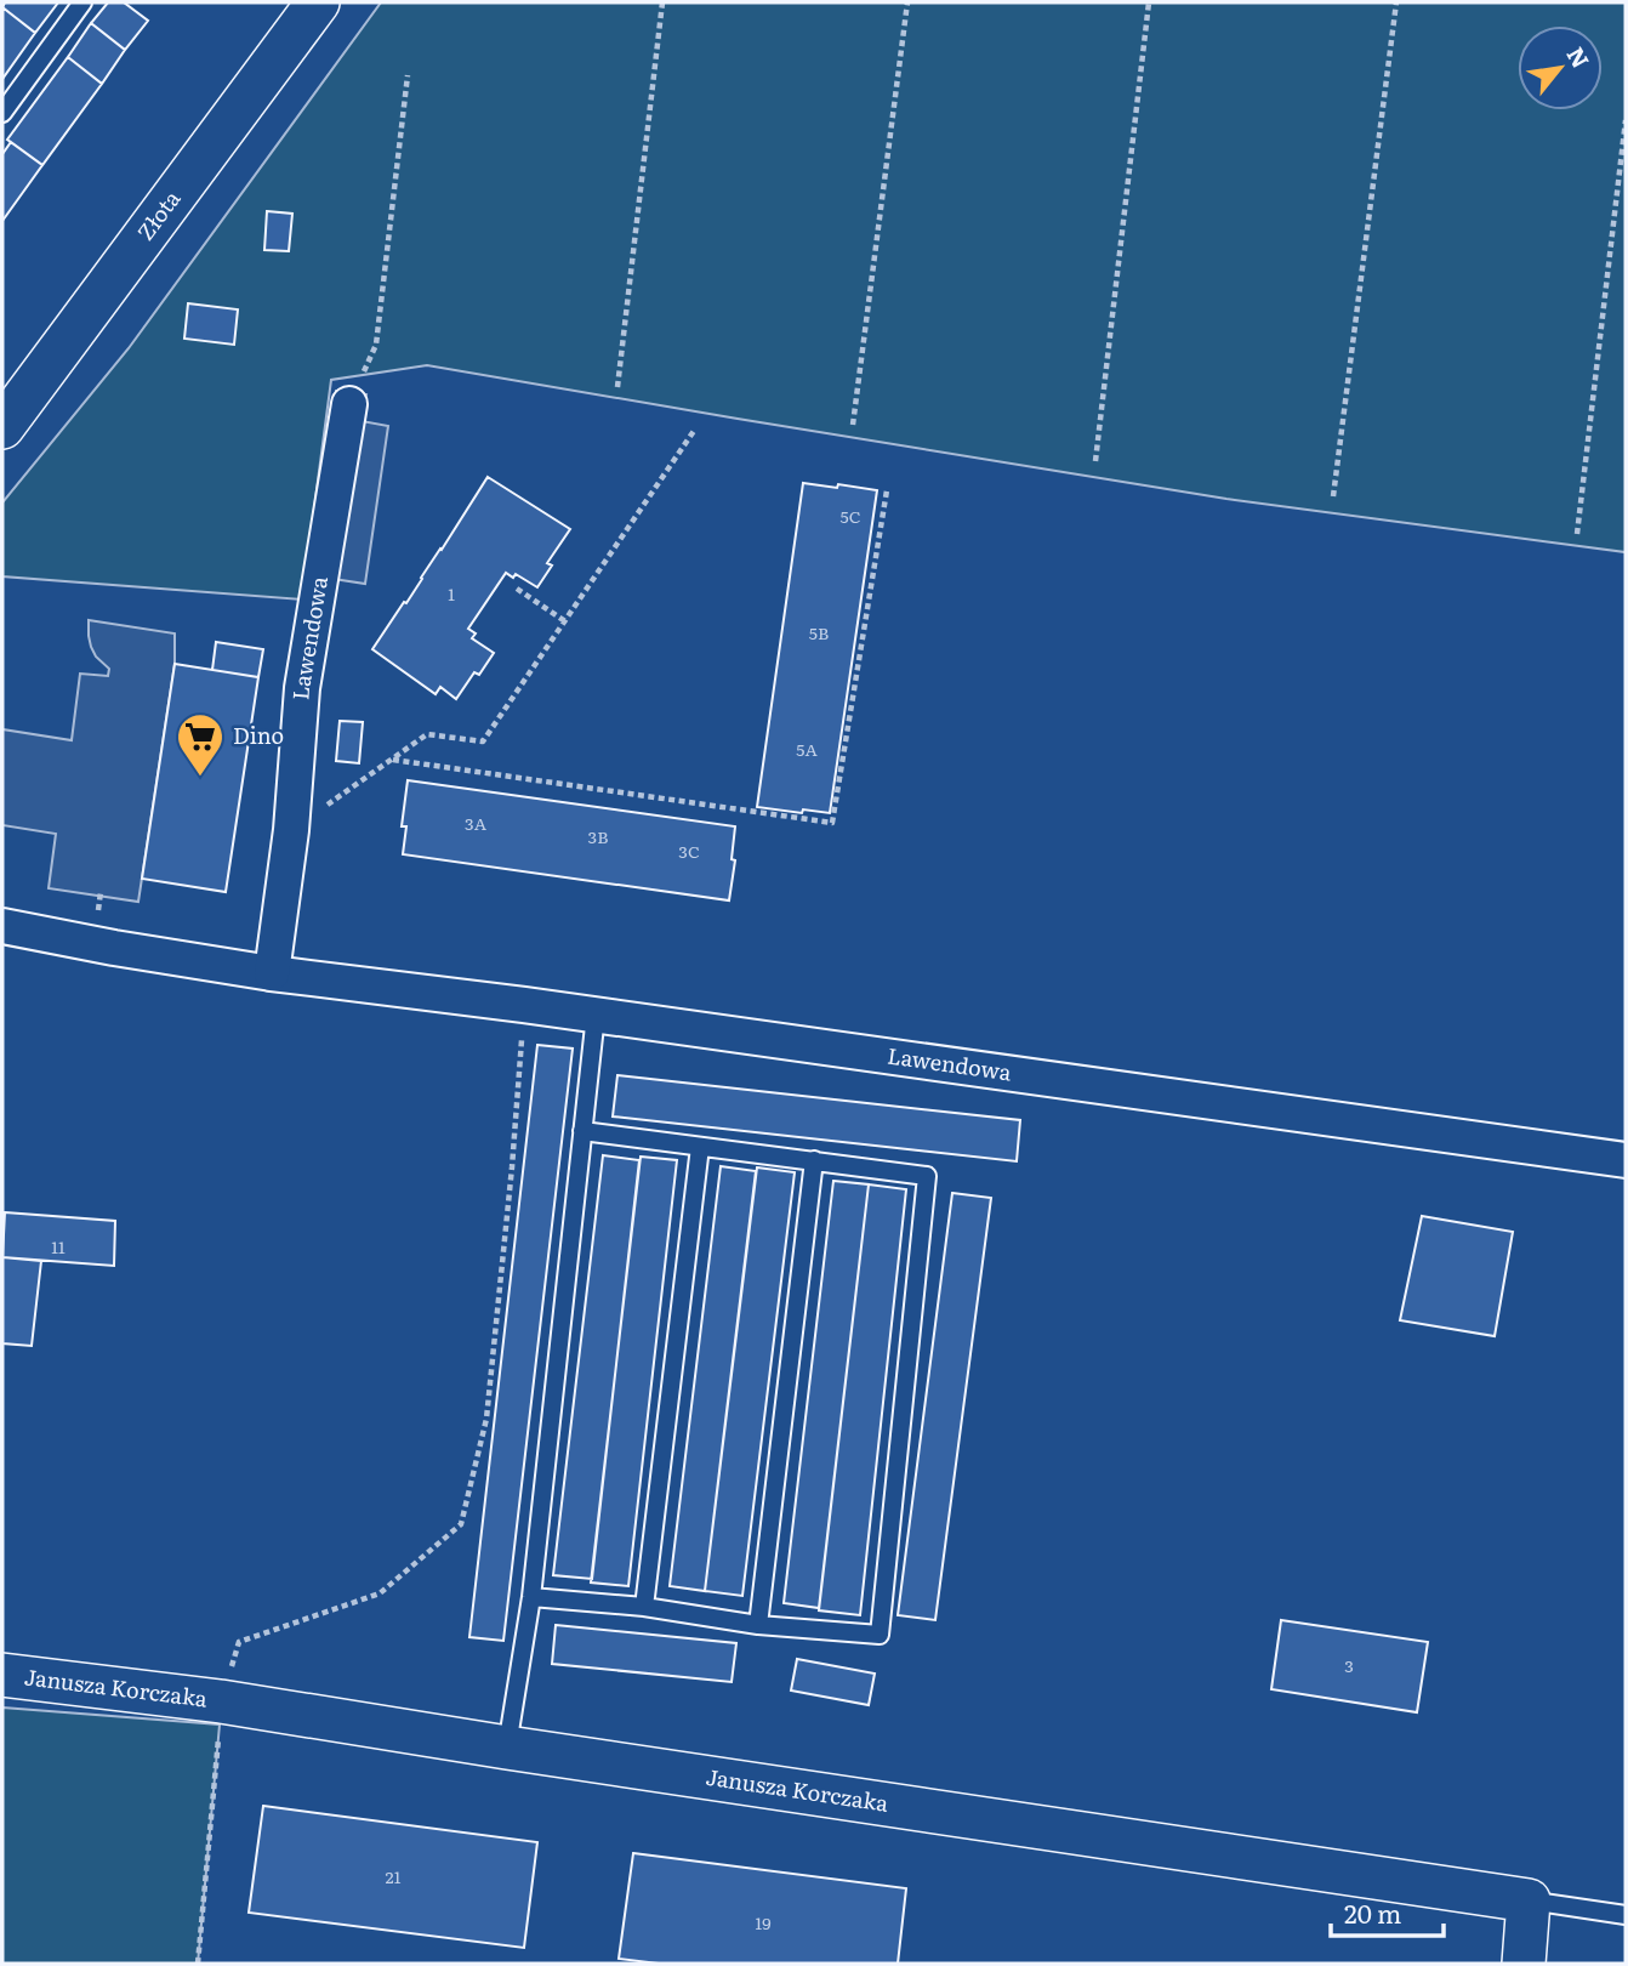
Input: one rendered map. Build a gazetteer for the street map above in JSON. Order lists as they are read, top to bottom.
{
  "streets": {
    "street": ["Złota", "Lawendowa", "Janusza Korczaka"]
  },
  "places": {
    "supermarket": ["Dino"]
  },
  "house_numbers": [
    "5C",
    "1",
    "5B",
    "5A",
    "3A",
    "3B",
    "3C",
    "11",
    "3",
    "21",
    "19"
  ],
  "scale_bar": "20 m",
  "north": "top right"
}
